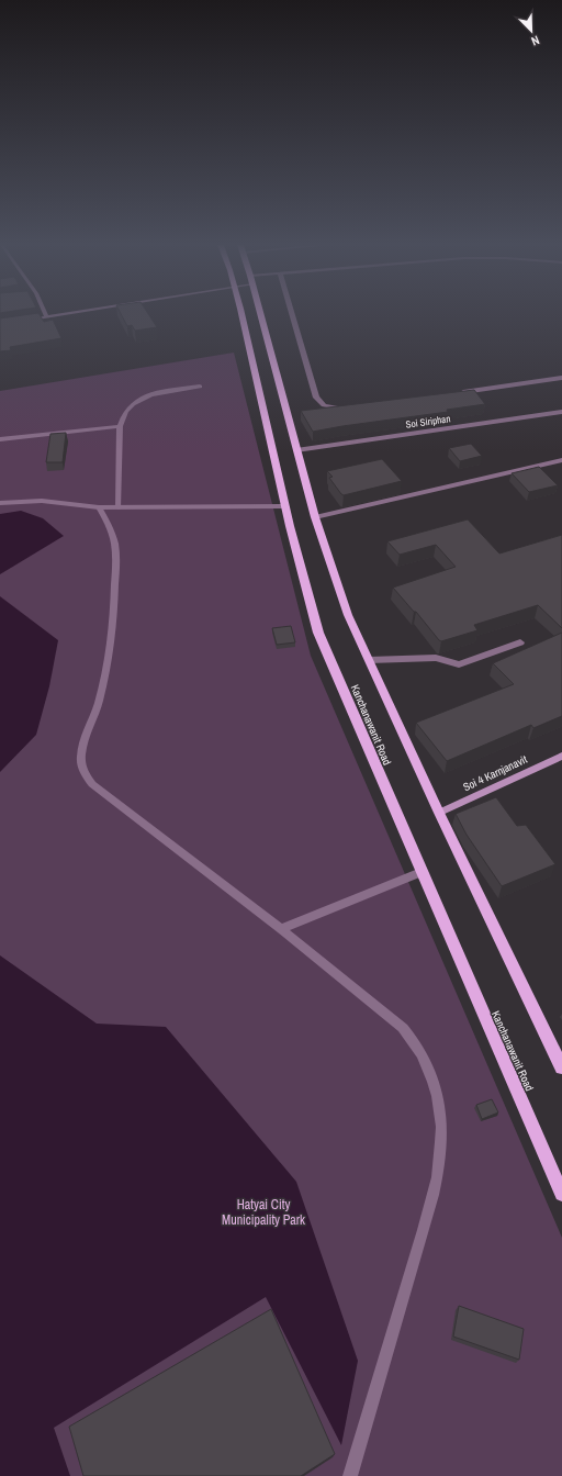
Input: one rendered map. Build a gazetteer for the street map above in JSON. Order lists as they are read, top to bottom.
{
  "streets": {
    "main road": ["Kanchanawanit Road"],
    "street": ["Soi Siriphan", "Soi 4 Karnjanavit"]
  },
  "parks": ["Hatyai City Municipality Park"],
  "north": "bottom right"
}
